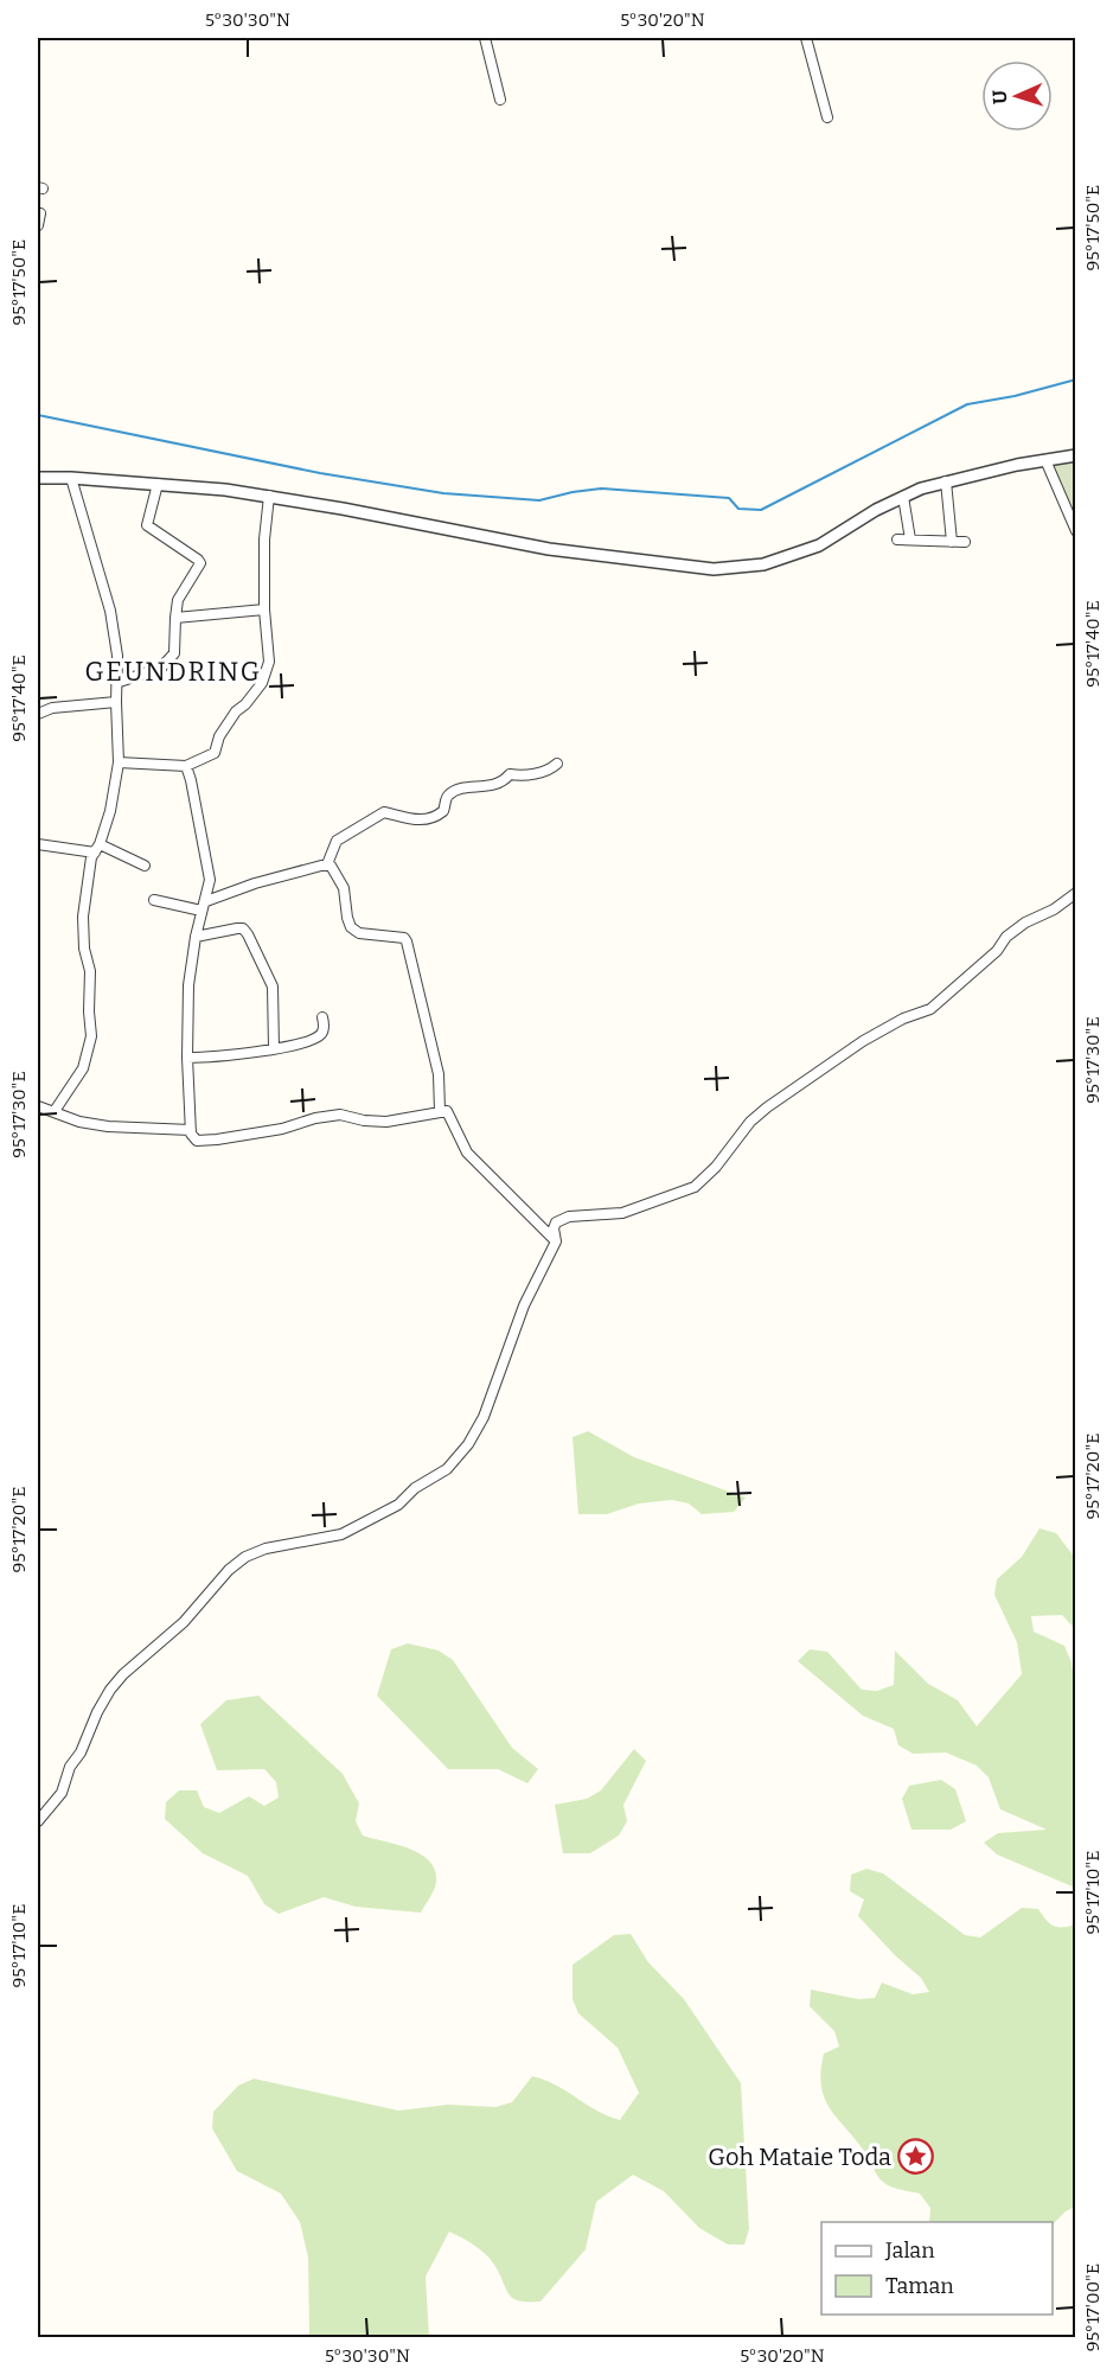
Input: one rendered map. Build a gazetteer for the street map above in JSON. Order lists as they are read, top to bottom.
{
  "districts": ["GEUNDRING"],
  "places": {
    "place": ["Goh Mataie Toda"]
  },
  "legend": ["Jalan", "Taman"],
  "north": "left",
  "coordinates": [
    "5°30'30\"N",
    "5°30'20\"N",
    "95°17'50\"E",
    "95°17'40\"E",
    "95°17'30\"E",
    "95°17'20\"E",
    "95°17'10\"E",
    "95°17'00\"E"
  ]
}
